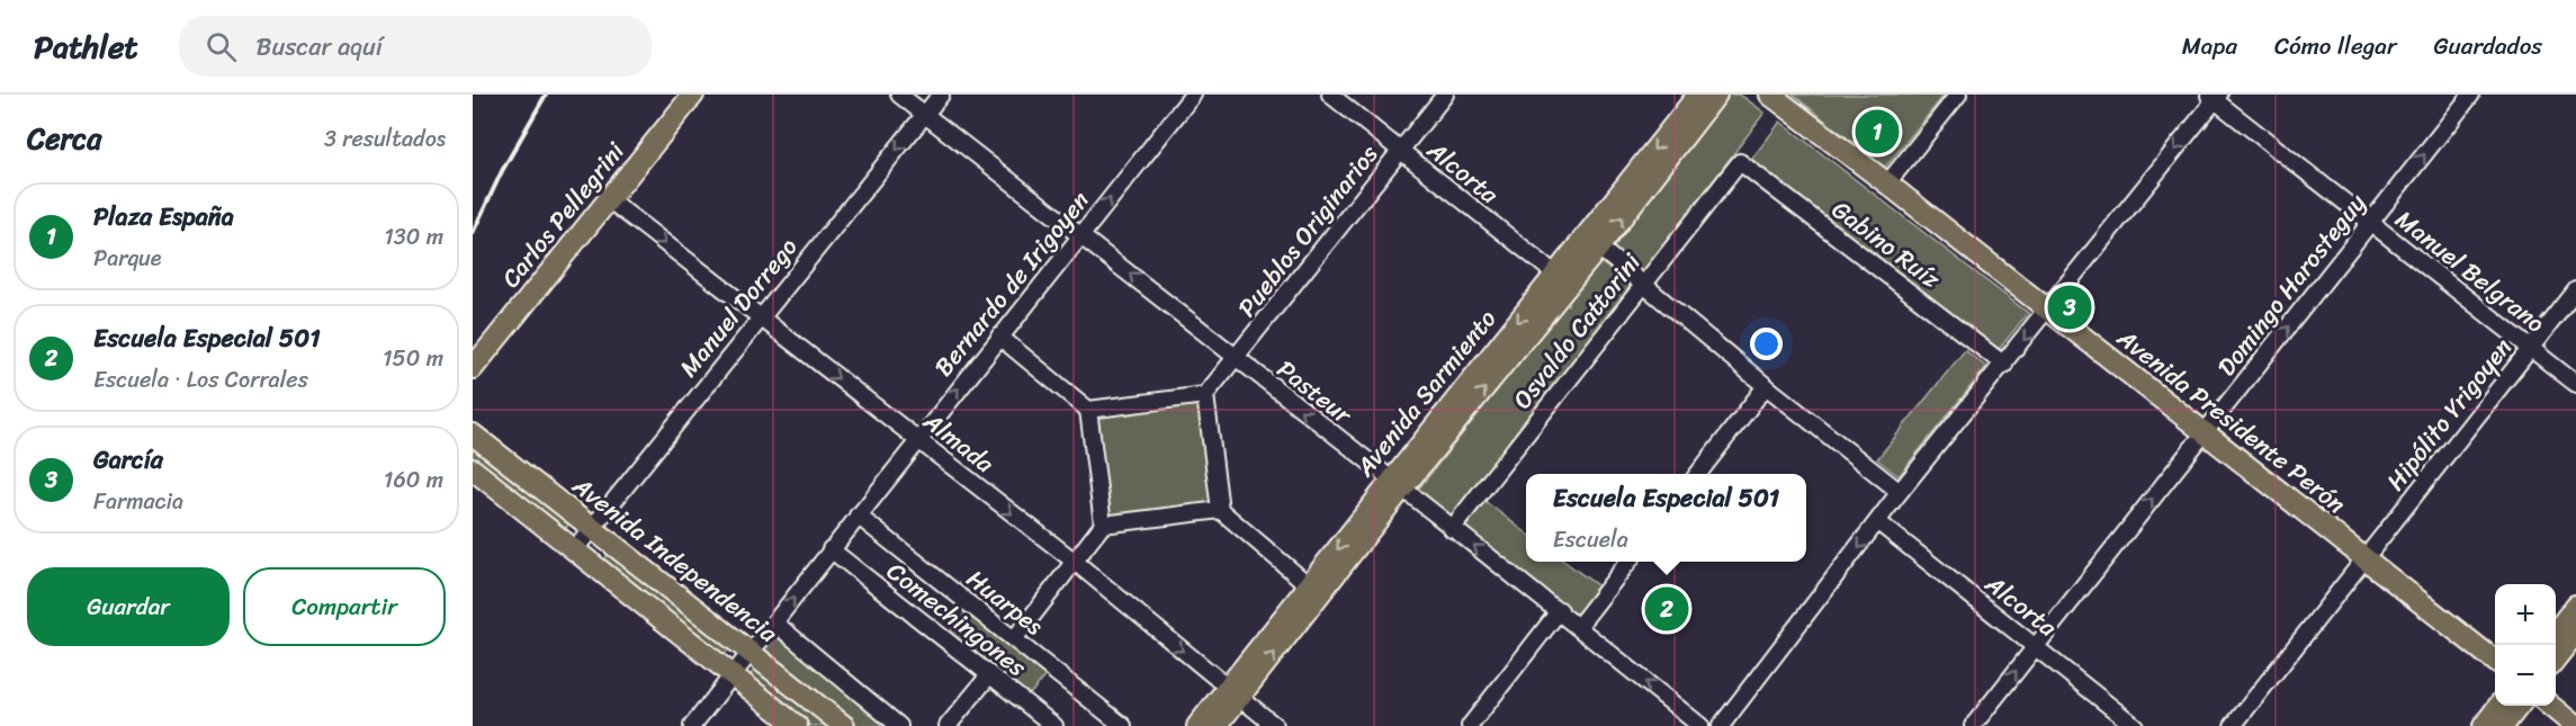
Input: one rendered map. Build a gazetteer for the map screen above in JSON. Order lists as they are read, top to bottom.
{
  "streets": {
    "main road": [
      "Carlos Pellegrini",
      "Avenida Sarmiento",
      "Avenida Presidente Perón",
      "Avenida Independencia"
    ],
    "street": [
      "Alcorta",
      "Pueblos Originarios",
      "Gabino Ruíz",
      "Manuel Belgrano",
      "Bernardo de Irigoyen",
      "Domingo Harosteguy",
      "Manuel Dorrego",
      "Osvaldo Cattorini",
      "Pasteur",
      "Hipólito Yrigoyen",
      "Almada",
      "Huarpes",
      "Comechingones"
    ]
  },
  "crossings": [
    ["Alcorta", "Pueblos Originarios"],
    ["Alcorta", "Domingo Harosteguy"],
    ["Alcorta", "Avenida Sarmiento"],
    ["Carlos Pellegrini", "Almada"],
    ["Pueblos Originarios", "Pasteur"],
    ["Gabino Ruíz", "Osvaldo Cattorini"],
    ["Manuel Belgrano", "Domingo Harosteguy"],
    ["Manuel Belgrano", "Hipólito Yrigoyen"],
    ["Bernardo de Irigoyen", "Pasteur"],
    ["Bernardo de Irigoyen", "Almada"],
    ["Bernardo de Irigoyen", "Avenida Independencia"],
    ["Bernardo de Irigoyen", "Huarpes"],
    ["Bernardo de Irigoyen", "Comechingones"],
    ["Domingo Harosteguy", "Avenida Presidente Perón"],
    ["Manuel Dorrego", "Pasteur"],
    ["Manuel Dorrego", "Almada"],
    ["Manuel Dorrego", "Avenida Independencia"],
    ["Osvaldo Cattorini", "Pasteur"],
    ["Pasteur", "Avenida Sarmiento"],
    ["Avenida Sarmiento", "Almada"],
    ["Hipólito Yrigoyen", "Avenida Presidente Perón"]
  ],
  "one_way": ["Bernardo de Irigoyen", "Domingo Harosteguy", "Manuel Dorrego"],
  "page": {
    "header": "Pathlet",
    "search": "Buscar aquí",
    "nav": ["Mapa", "Cómo llegar", "Guardados"],
    "heading": ["Cerca", "3 resultados"],
    "pins": ["1", "3", "2"],
    "list": [
      {
        "mark": "1",
        "name": "Plaza España",
        "note": "Parque",
        "value": "130 m"
      },
      {
        "mark": "2",
        "name": "Escuela Especial 501",
        "note": "Escuela · Los Corrales",
        "value": "150 m"
      },
      {
        "mark": "3",
        "name": "García",
        "note": "Farmacia",
        "value": "160 m"
      }
    ],
    "popup": ["Escuela Especial 501", "Escuela"],
    "buttons": ["Guardar", "Compartir"],
    "map_buttons": ["+", "−"]
  }
}
